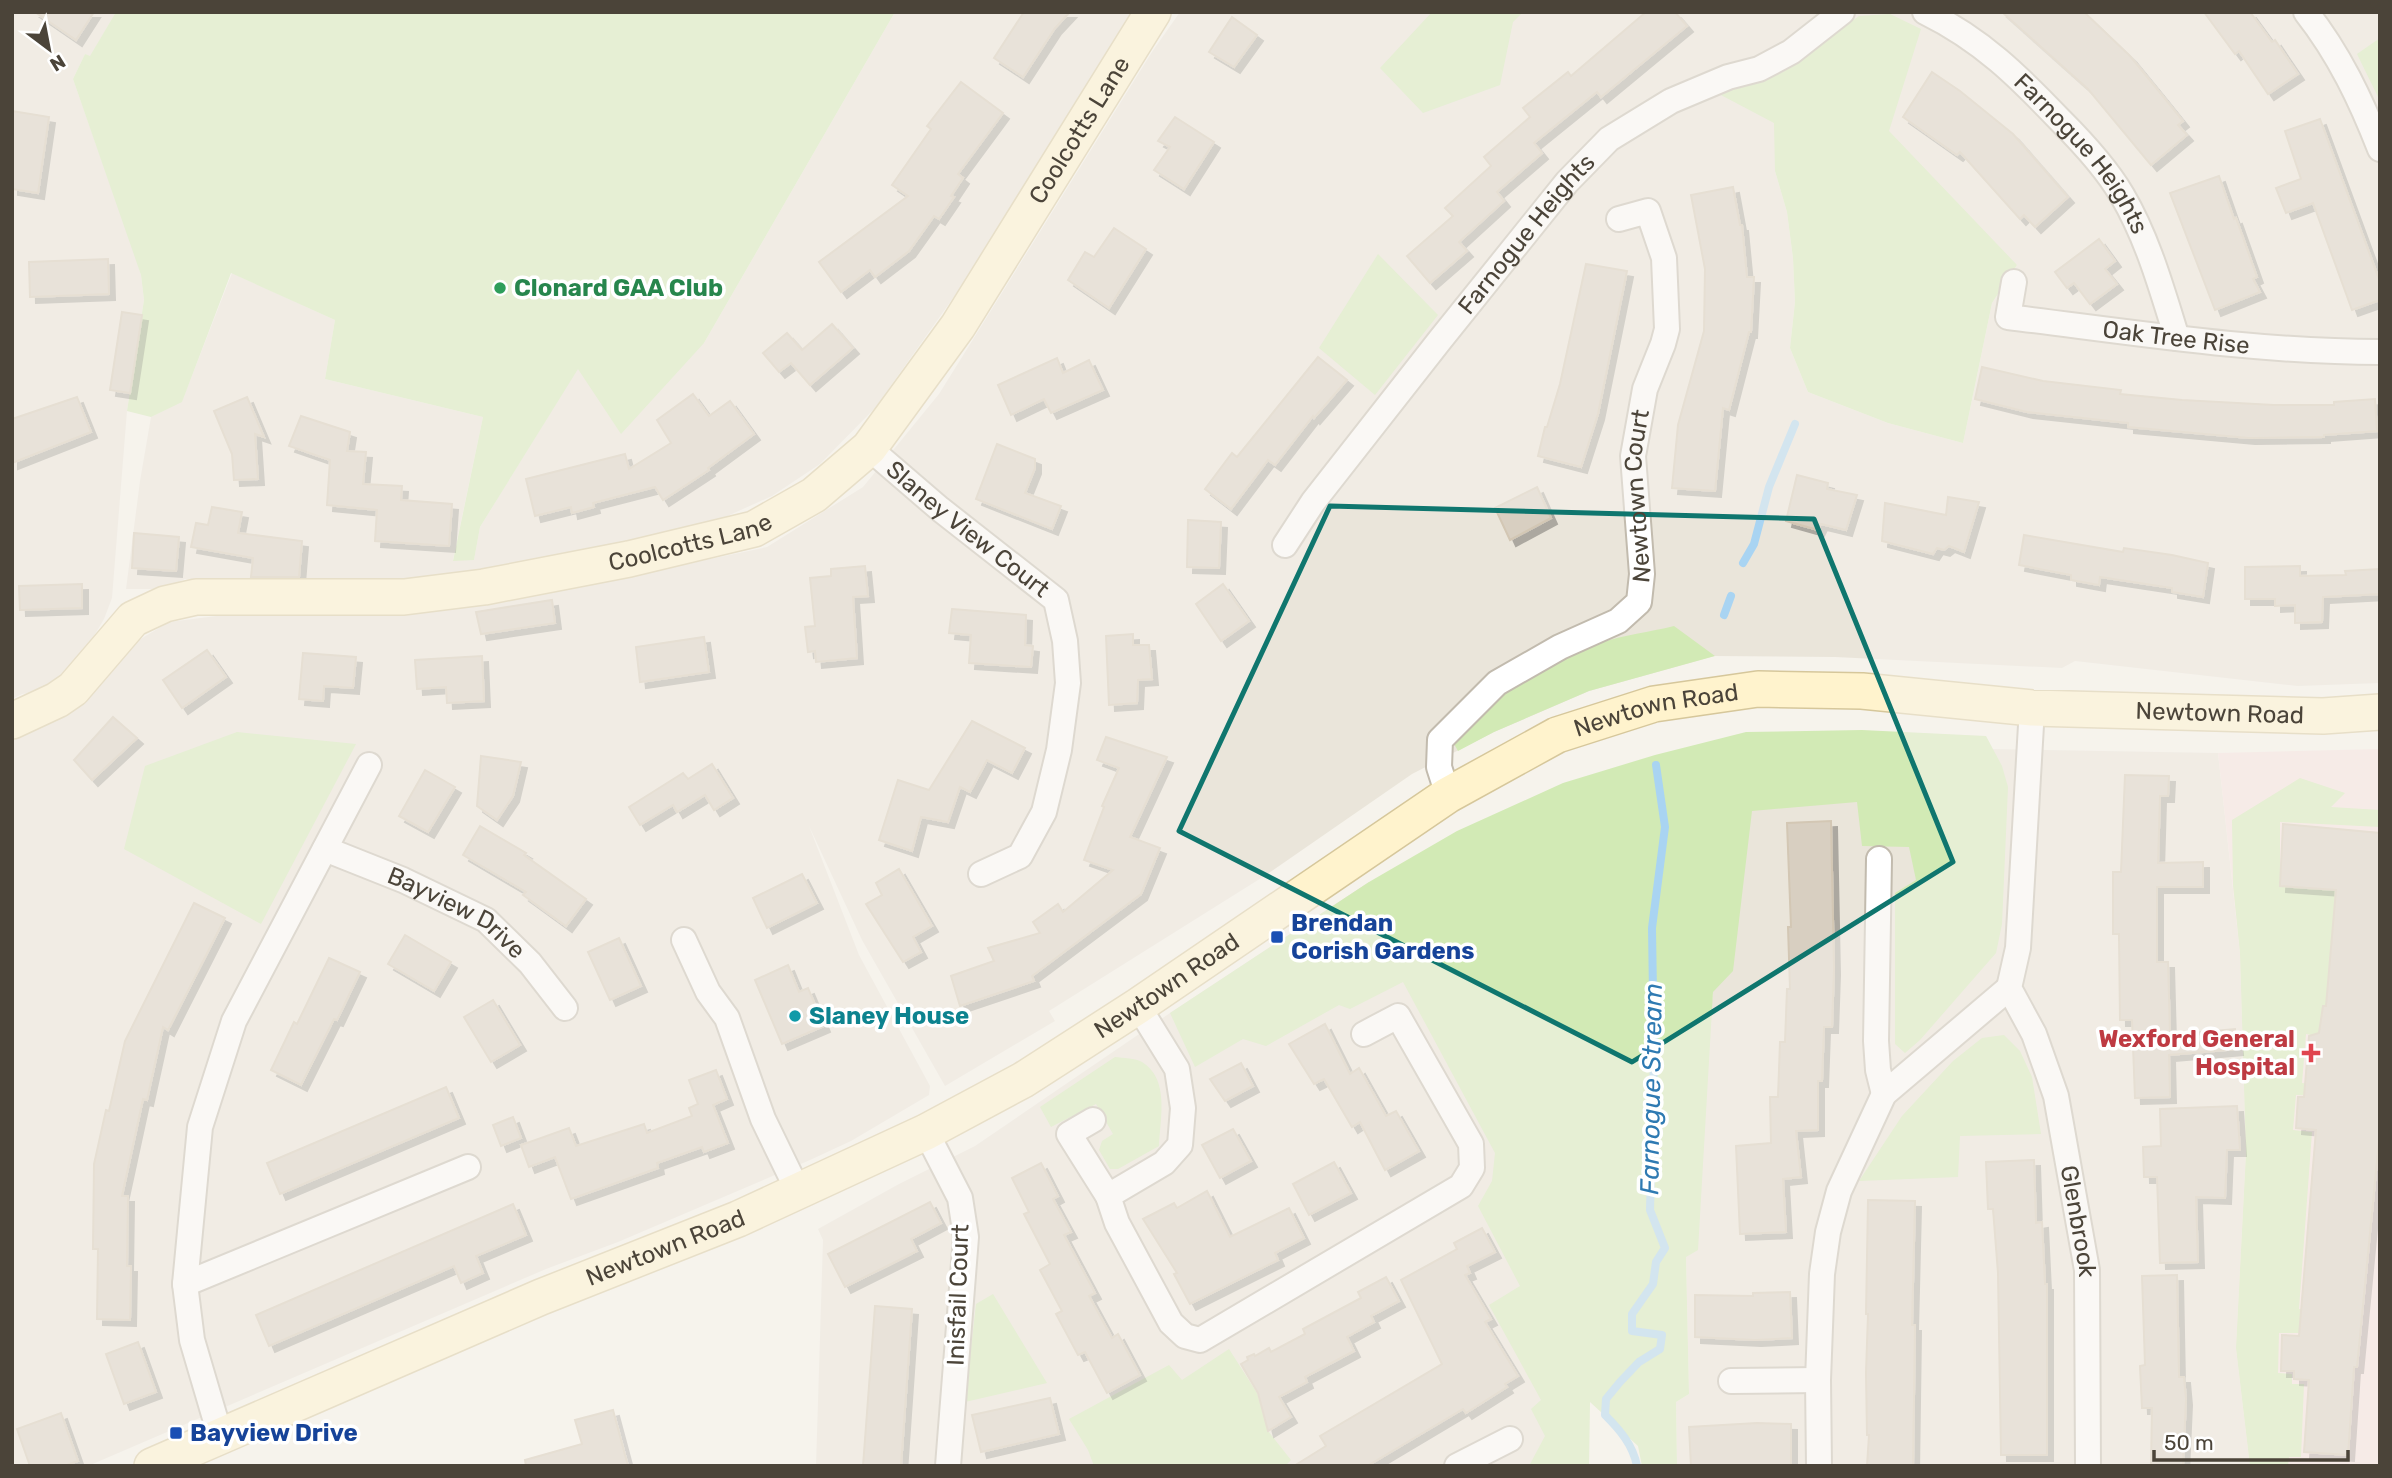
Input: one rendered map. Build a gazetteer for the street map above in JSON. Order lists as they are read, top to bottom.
{
  "streets": {
    "main road": ["Coolcotts Lane", "Newtown Road"],
    "street": [
      "Farnogue Heights",
      "Oak Tree Rise",
      "Newtown Court",
      "Slaney View Court",
      "Bayview Drive",
      "Glenbrook",
      "Inisfail Court"
    ]
  },
  "crossings": [
    ["Coolcotts Lane", "Slaney View Court"],
    ["Farnogue Heights", "Oak Tree Rise"],
    ["Newtown Court", "Newtown Road"],
    ["Newtown Road", "Inisfail Court"]
  ],
  "water": ["Farnogue Stream"],
  "places": {
    "other": ["Clonard GAA Club", "Slaney House"],
    "transit": ["Brendan Corish Gardens", "Bayview Drive"],
    "health": ["Wexford General Hospital"]
  },
  "scale_bar": "50 m",
  "north": "bottom right"
}
